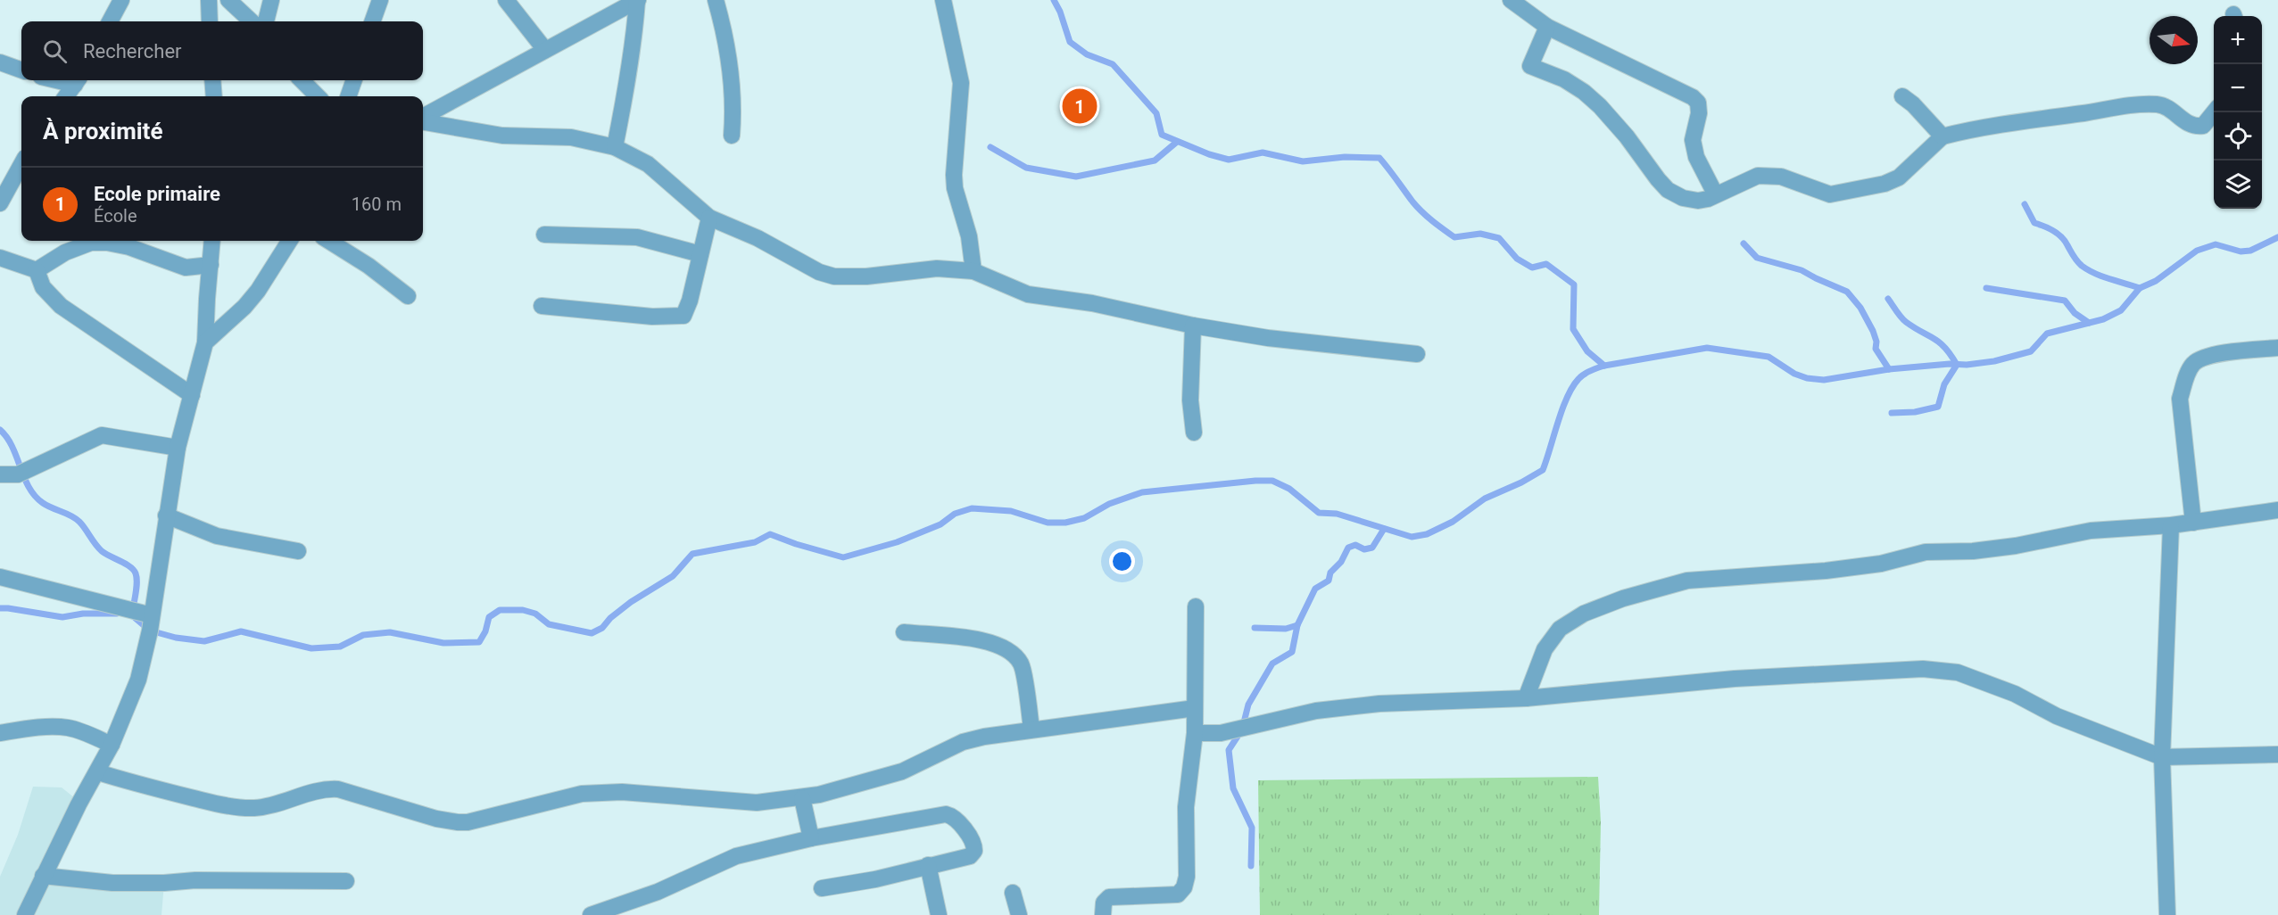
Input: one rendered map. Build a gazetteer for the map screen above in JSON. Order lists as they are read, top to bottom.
{
  "north": "right",
  "page": {
    "map_buttons": ["+", "−"],
    "search": "Rechercher",
    "pins": "1",
    "heading": "À proximité",
    "list": [
      {
        "mark": "1",
        "name": "Ecole primaire",
        "note": "École",
        "value": "160 m"
      }
    ]
  }
}
